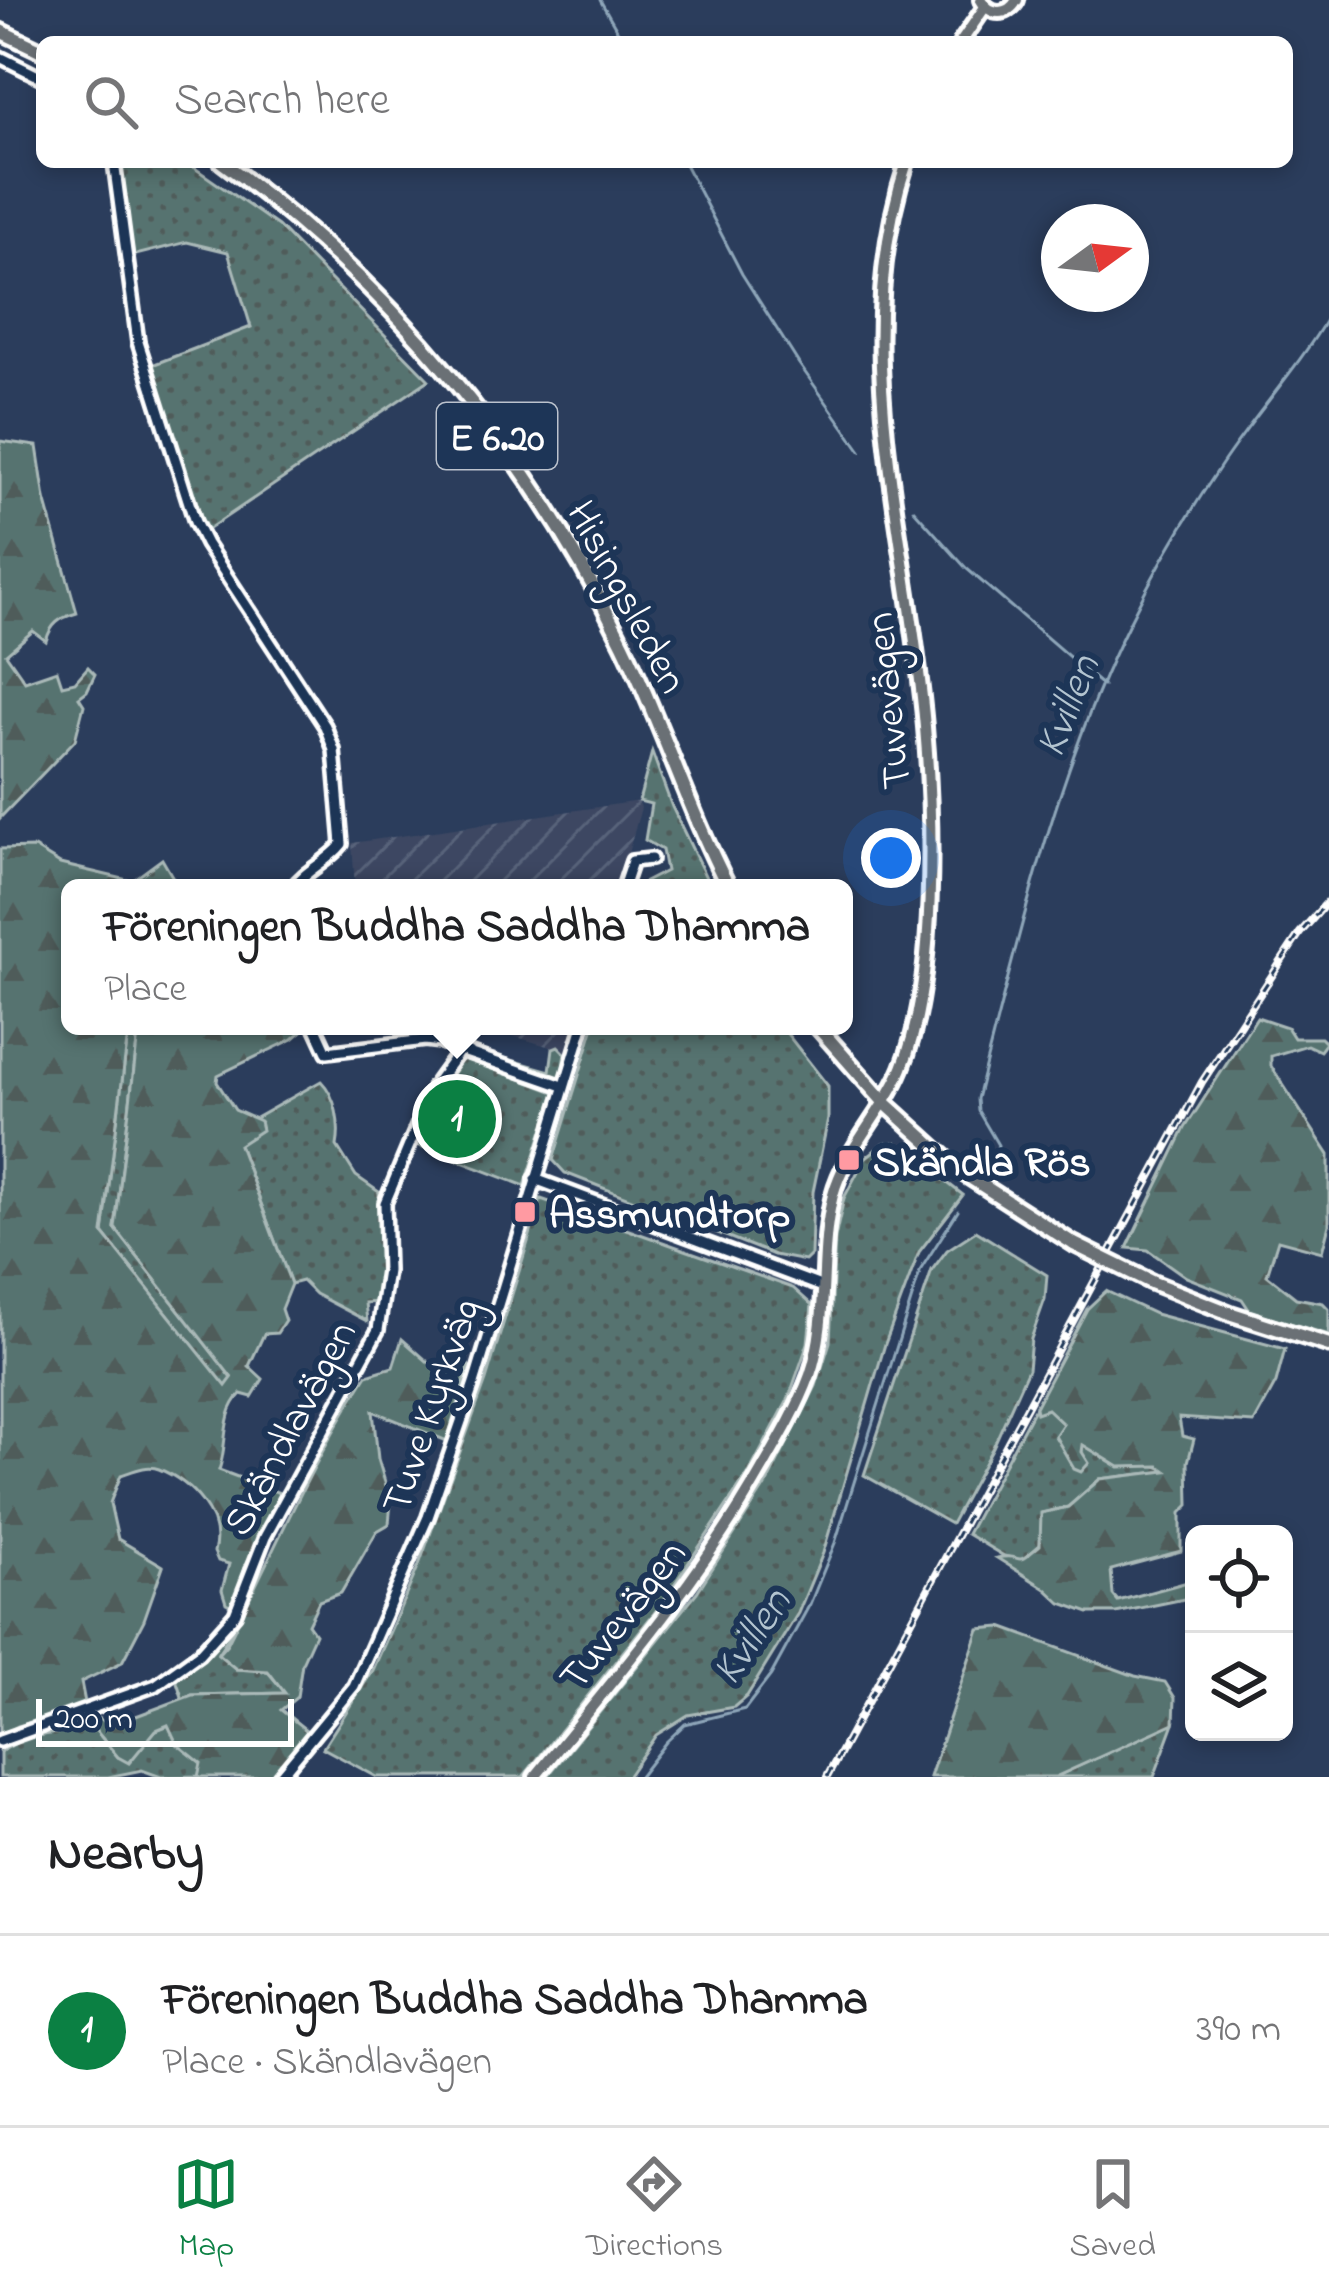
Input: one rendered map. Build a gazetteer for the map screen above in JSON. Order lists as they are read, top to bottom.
{
  "streets": {
    "highway": ["E 6.20", "Hisingsleden"],
    "main road": ["Tuvevägen"],
    "street": ["Tuve Kyrkväg", "Skändlavägen"]
  },
  "water": ["Kvillen"],
  "places": {
    "transit": ["Skändla Rös", "Assmundtorp"]
  },
  "scale_bar": "200 m",
  "north": "right",
  "page": {
    "search": "Search here",
    "popup": ["Föreningen Buddha Saddha Dhamma", "Place"],
    "pins": "1",
    "scale": "200 m",
    "heading": "Nearby",
    "list": [
      {
        "mark": "1",
        "name": "Föreningen Buddha Saddha Dhamma",
        "note": "Place · Skändlavägen",
        "value": "390 m"
      }
    ],
    "nav": ["Map", "Directions", "Saved"]
  }
}
